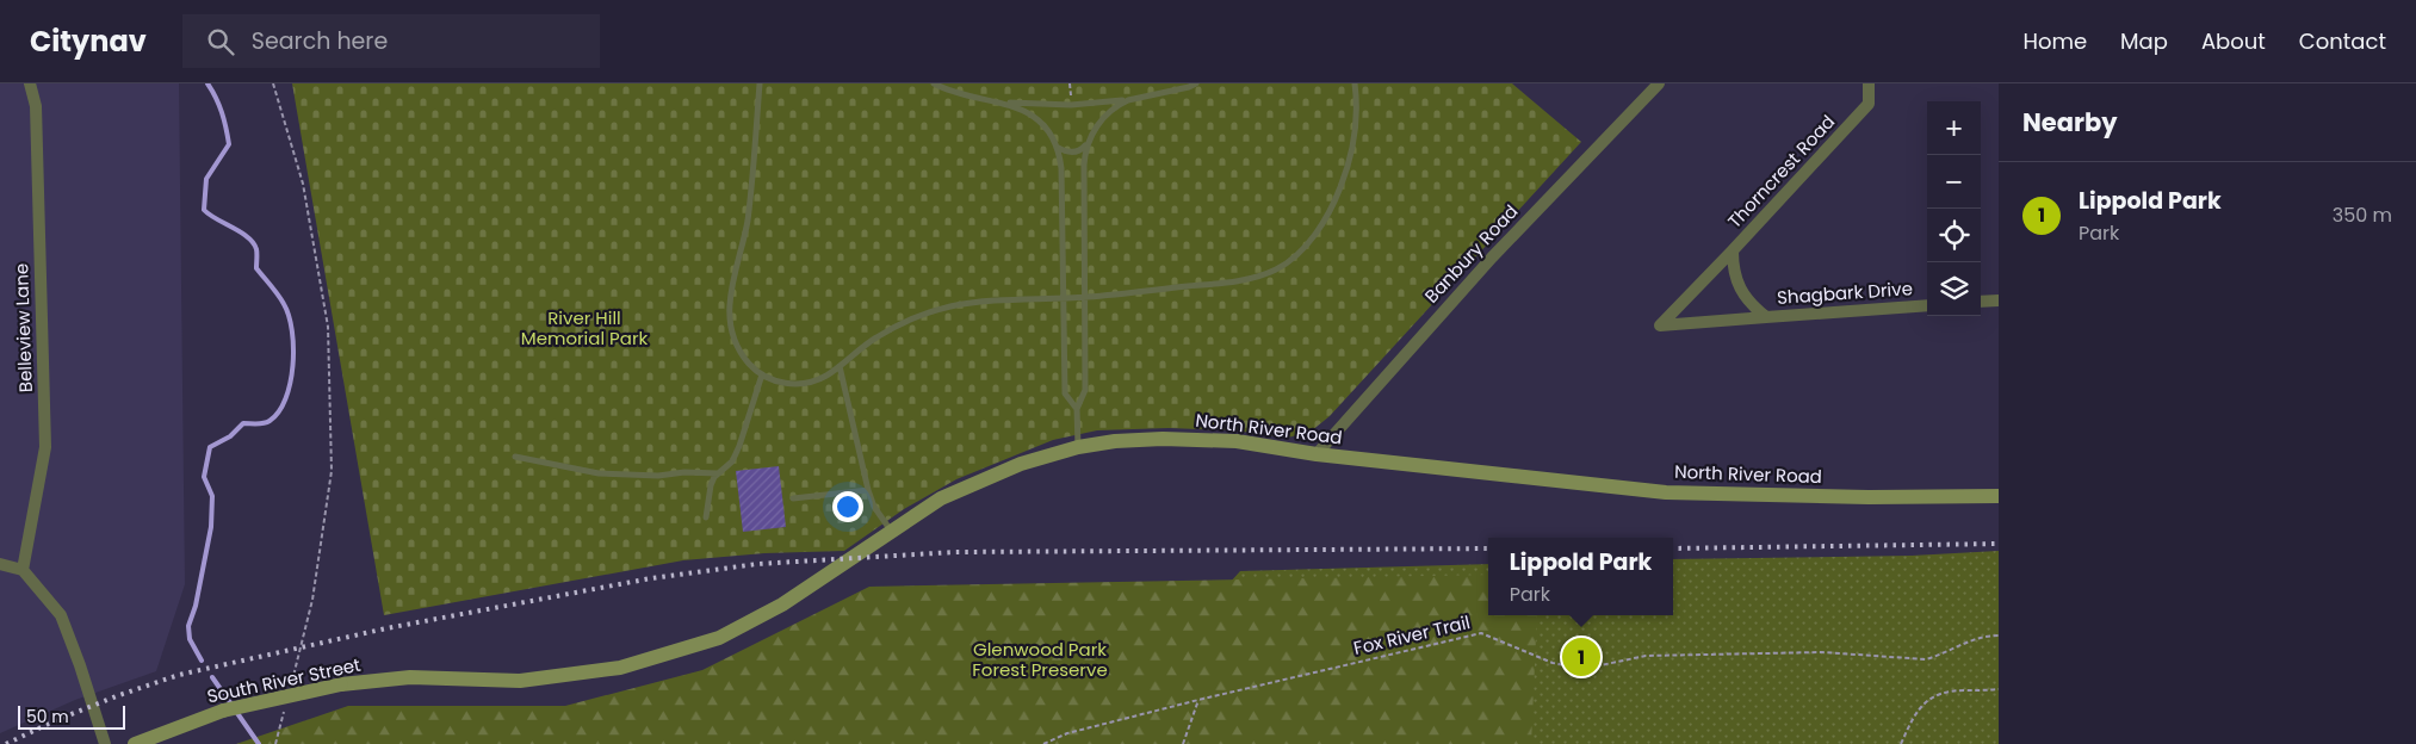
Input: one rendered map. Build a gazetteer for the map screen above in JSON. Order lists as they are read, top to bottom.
{
  "streets": {
    "main road": ["North River Road", "South River Street"],
    "street": [
      "Thorncrest Road",
      "Banbury Road",
      "Shagbark Drive",
      "Belleview Lane"
    ],
    "path": ["Fox River Trail"]
  },
  "crossings": [
    ["Thorncrest Road", "Shagbark Drive"],
    ["Banbury Road", "North River Road"],
    ["North River Road", "South River Street"]
  ],
  "parks": ["River Hill Memorial Park", "Glenwood Park Forest Preserve"],
  "scale_bar": "50 m",
  "page": {
    "header": "Citynav",
    "search": "Search here",
    "nav": [
      "Home",
      "Map",
      "About",
      "Contact"
    ],
    "heading": "Nearby",
    "map_buttons": ["+", "−"],
    "list": [
      {
        "mark": "1",
        "name": "Lippold Park",
        "note": "Park",
        "value": "350 m"
      }
    ],
    "popup": ["Lippold Park", "Park"],
    "pins": "1",
    "scale": "50 m"
  }
}
